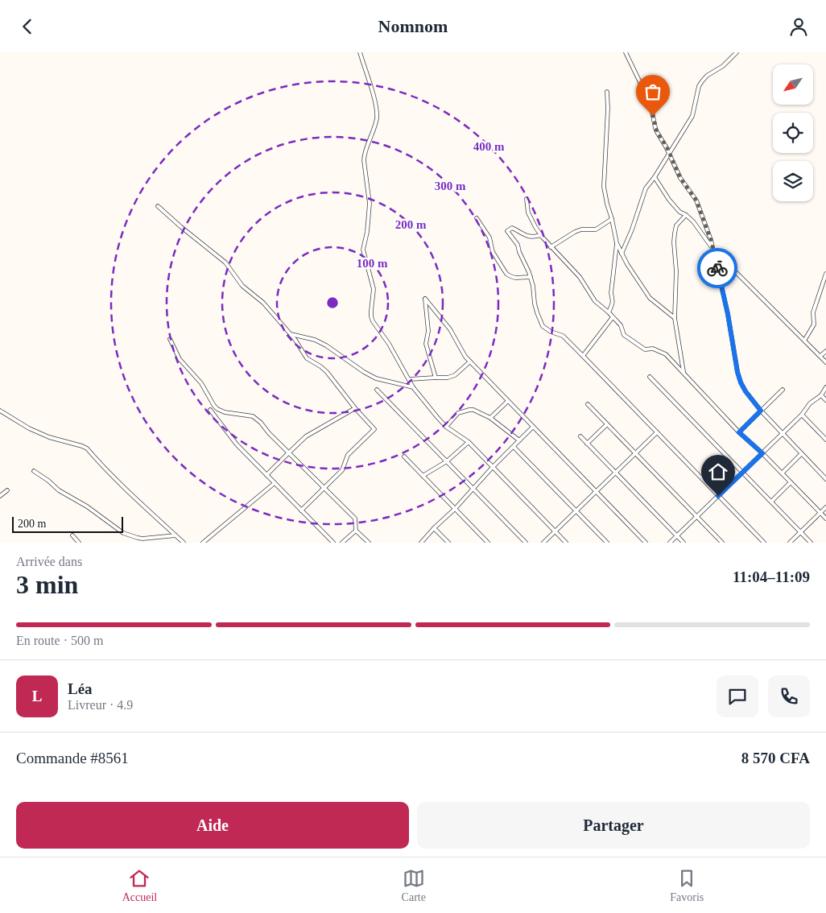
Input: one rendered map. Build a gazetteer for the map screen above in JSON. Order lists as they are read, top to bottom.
{
  "scale_bar": "200 m",
  "north": "bottom left",
  "page": {
    "header": "Nomnom",
    "scale": "200 m",
    "heading": ["3 min", "Arrivée dans", "11:04–11:09"],
    "panel": [
      "Léa",
      "Livreur · 4.9",
      "Commande #8561",
      "8 570 CFA"
    ],
    "bar": "En route · 500 m",
    "round": "L",
    "buttons": ["Aide", "Partager"],
    "tabs": ["Accueil", "Carte", "Favoris"]
  },
  "rings": [
    "400 m",
    "300 m",
    "200 m",
    "100 m"
  ]
}
